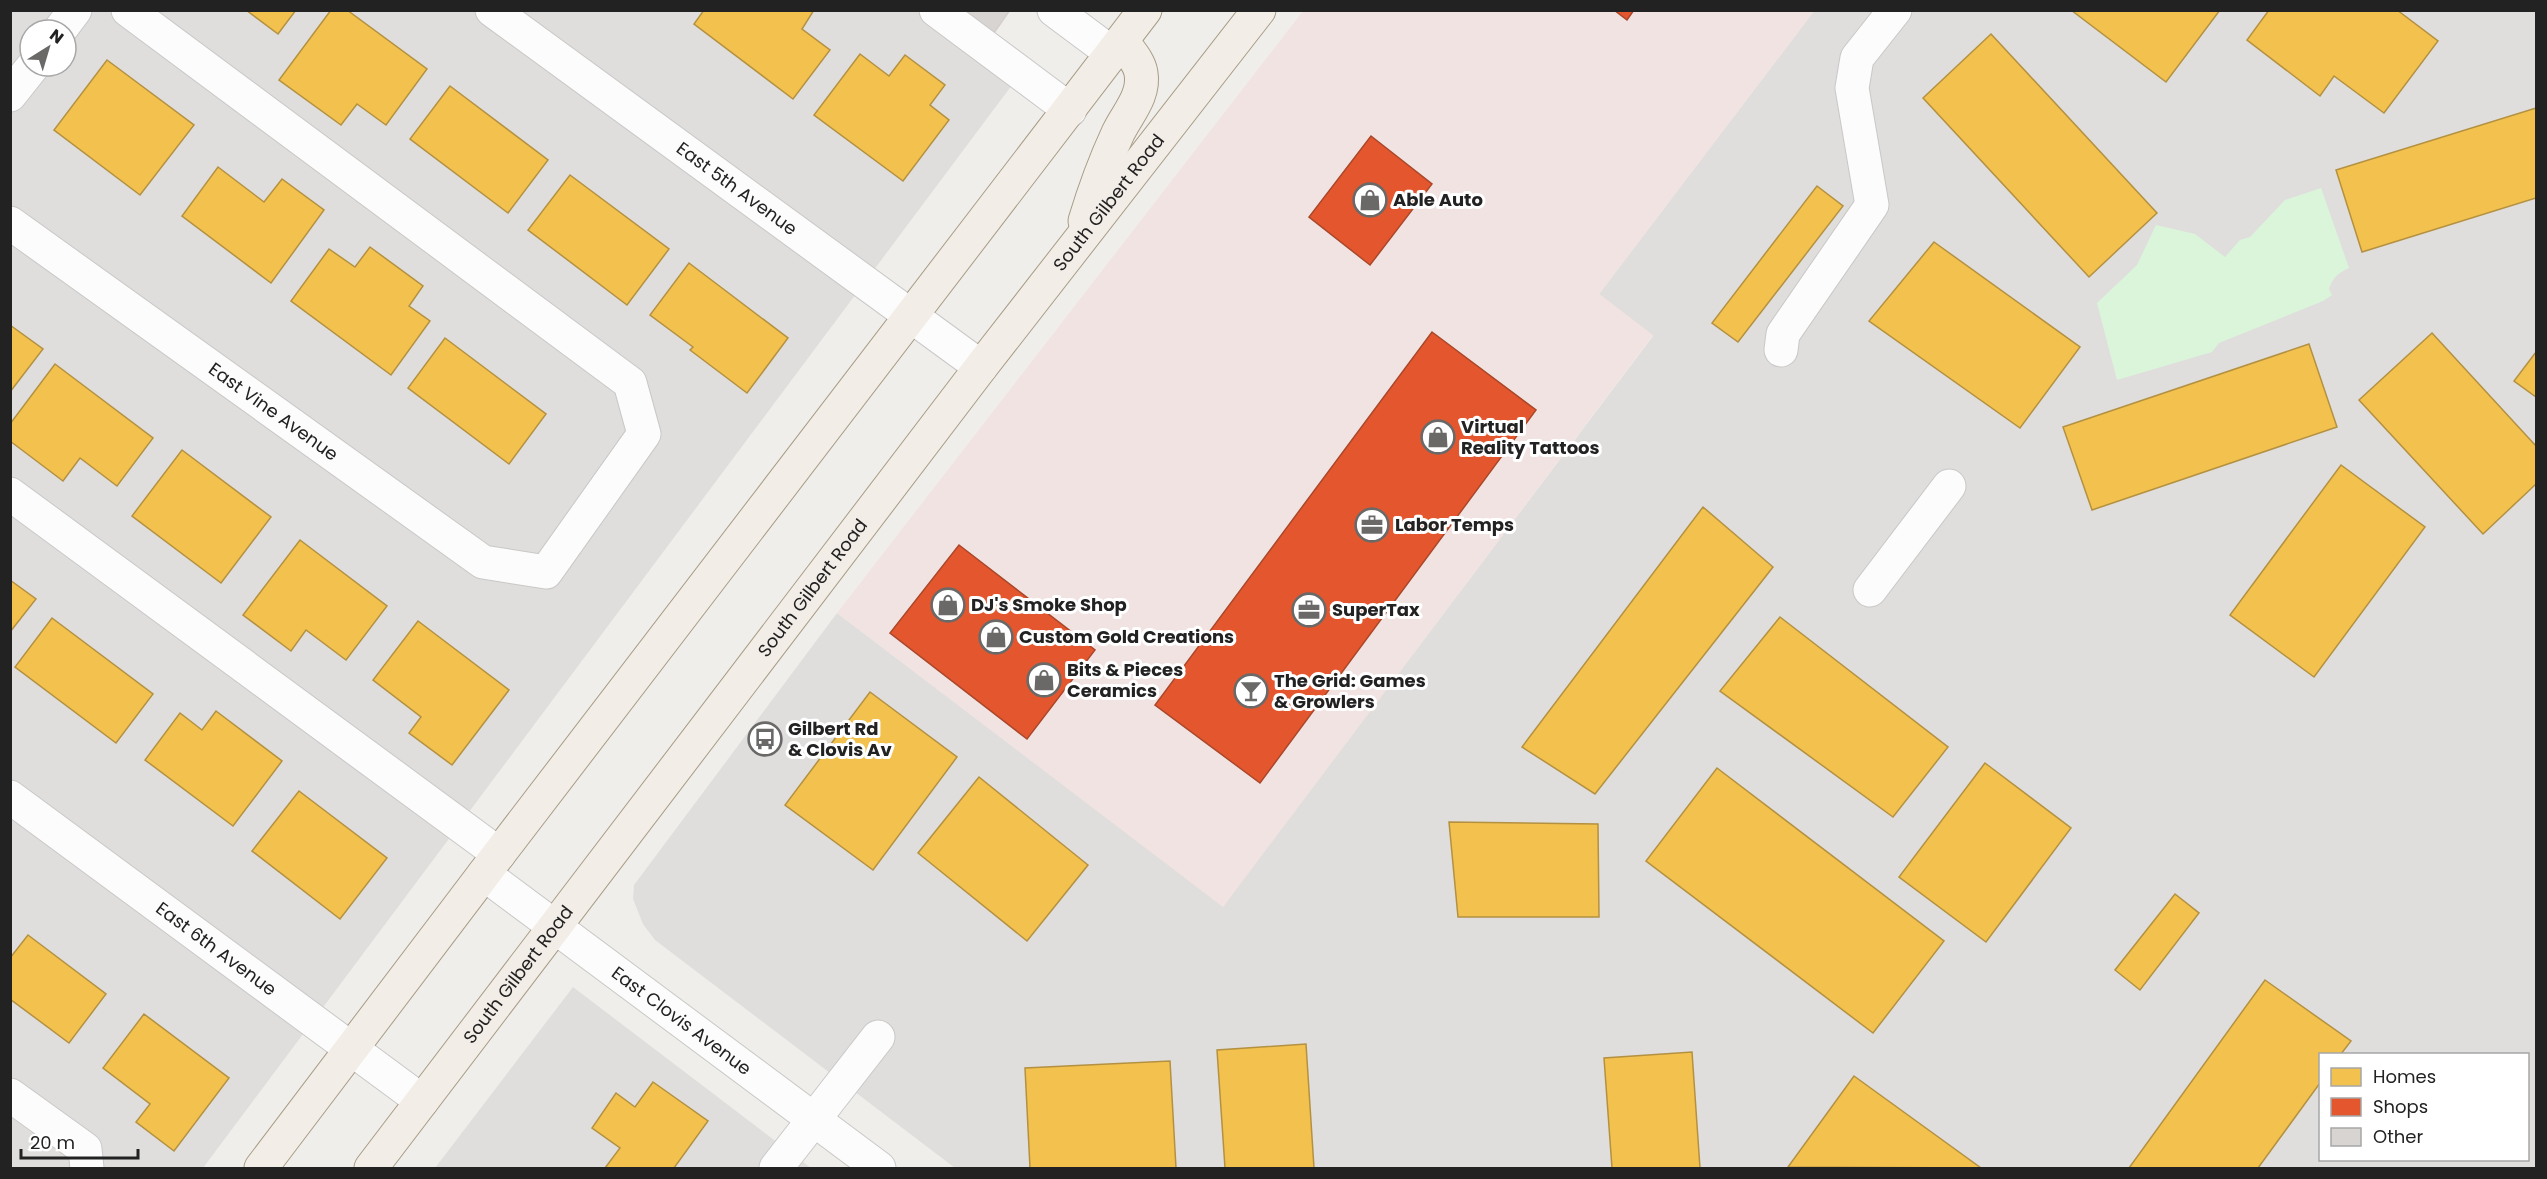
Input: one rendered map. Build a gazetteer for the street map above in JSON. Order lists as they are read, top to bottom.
{
  "streets": {
    "main road": ["South Gilbert Road"],
    "street": [
      "East 5th Avenue",
      "East Vine Avenue",
      "East 6th Avenue",
      "East Clovis Avenue"
    ]
  },
  "crossings": [
    ["East 5th Avenue", "South Gilbert Road"],
    ["South Gilbert Road", "East 6th Avenue"],
    ["South Gilbert Road", "East Clovis Avenue"]
  ],
  "places": {
    "shop": [
      "Able Auto",
      "Virtual Reality Tattoos",
      "DJ's Smoke Shop",
      "Custom Gold Creations",
      "Bits & Pieces Ceramics"
    ],
    "office": ["Labor Temps", "SuperTax"],
    "bar": ["The Grid: Games & Growlers"],
    "bus stop": ["Gilbert Rd & Clovis Av"]
  },
  "legend": ["Homes", "Shops", "Other"],
  "scale_bar": "20 m",
  "north": "top right"
}
